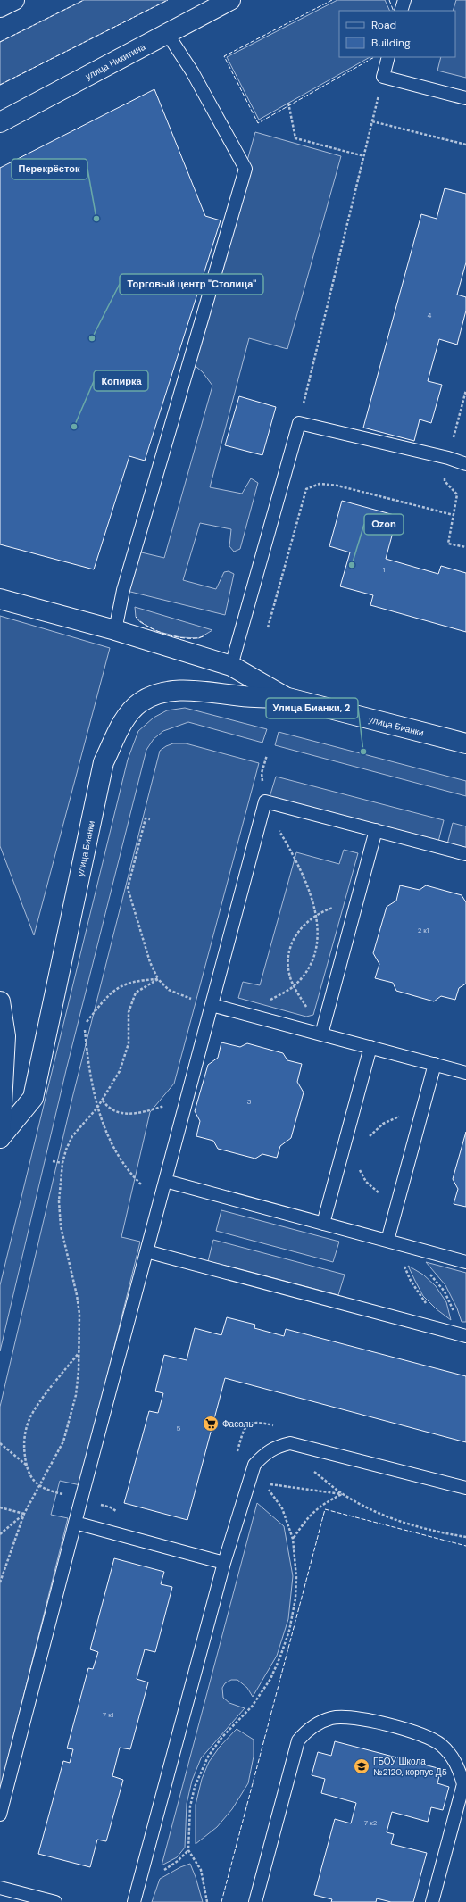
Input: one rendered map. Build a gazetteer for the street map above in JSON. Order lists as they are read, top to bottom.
{
  "streets": {
    "street": ["улица Никитина", "улица Бианки"]
  },
  "places": {
    "other": [
      "Перекрёсток",
      "Торговый центр \"Столица\"",
      "Копирка",
      "Ozon",
      "Улица Бианки, 2"
    ],
    "supermarket": ["Фасоль"],
    "school or university": ["ГБОУ Школа №2120, корпус Д5"]
  },
  "house_numbers": [
    "4",
    "1",
    "2 к1",
    "3",
    "5",
    "7 к1",
    "7 к2"
  ],
  "legend": ["Road", "Building"]
}
